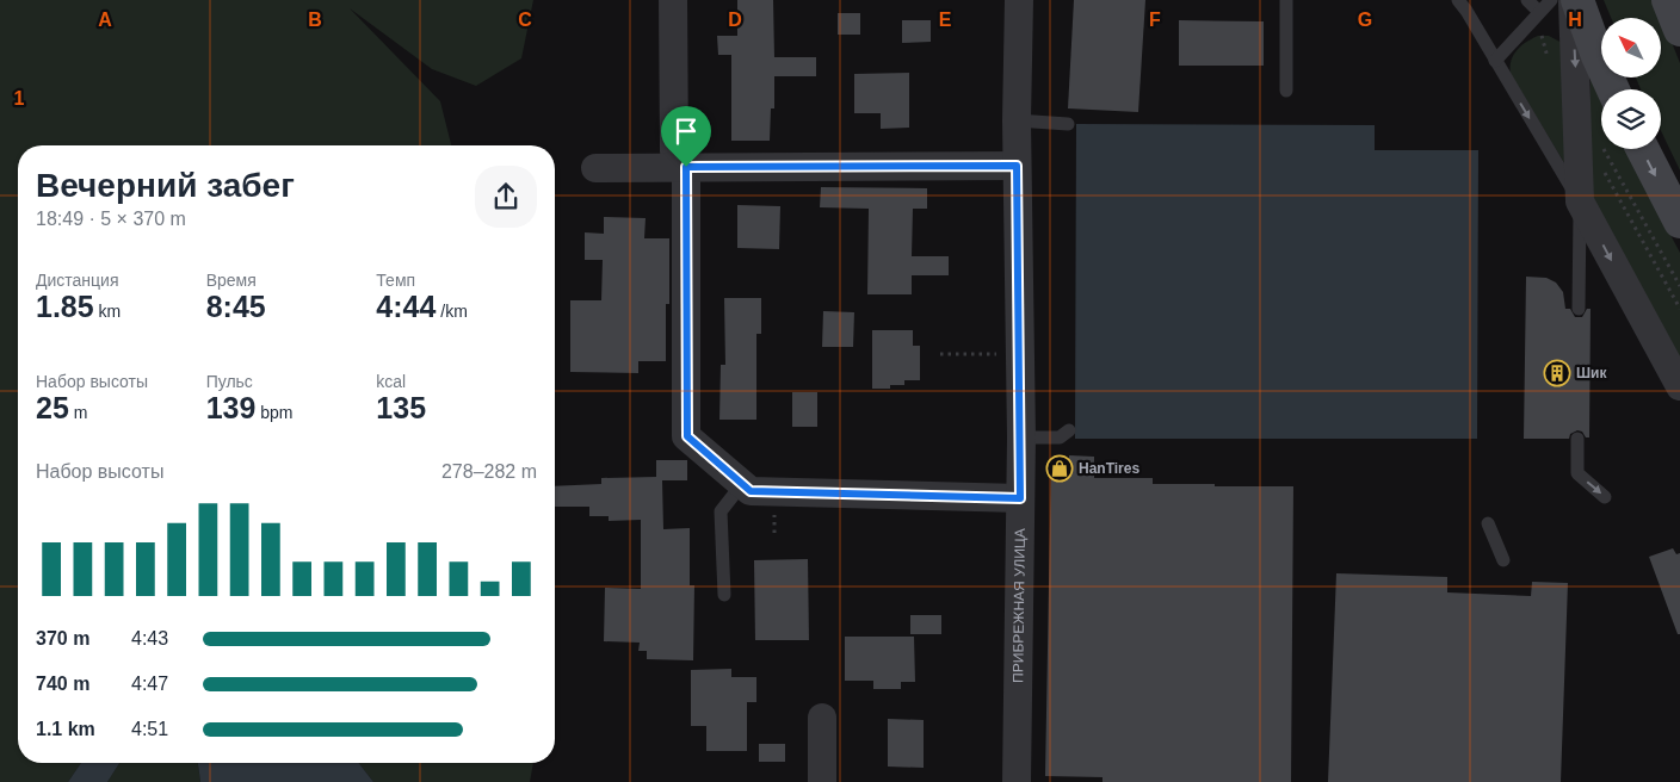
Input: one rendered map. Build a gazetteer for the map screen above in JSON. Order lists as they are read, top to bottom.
{
  "streets": {
    "street": ["ПРИБРЕЖНАЯ УЛИЦА"]
  },
  "places": {
    "building": ["Шик"],
    "shop": ["HanTires"]
  },
  "north": "top left",
  "page": {
    "heading": ["Вечерний забег", "18:49 · 5 × 370 m"],
    "stats": [
      ["Дистанция", "1.85 km"],
      ["Время", "8:45"],
      ["Темп", "4:44 /km"],
      ["Набор высоты", "25 m"],
      ["Пульс", "139 bpm"],
      ["kcal", "135"]
    ],
    "chart": ["Набор высоты", "278–282 m"],
    "list": [
      {
        "name": "370 m",
        "note": "4:43"
      },
      {
        "name": "740 m",
        "note": "4:47"
      },
      {
        "name": "1.1 km",
        "note": "4:51"
      }
    ]
  },
  "grid": {
    "columns": [
      "A",
      "B",
      "C",
      "D",
      "E",
      "F",
      "G",
      "H"
    ],
    "rows": ["1"]
  }
}
